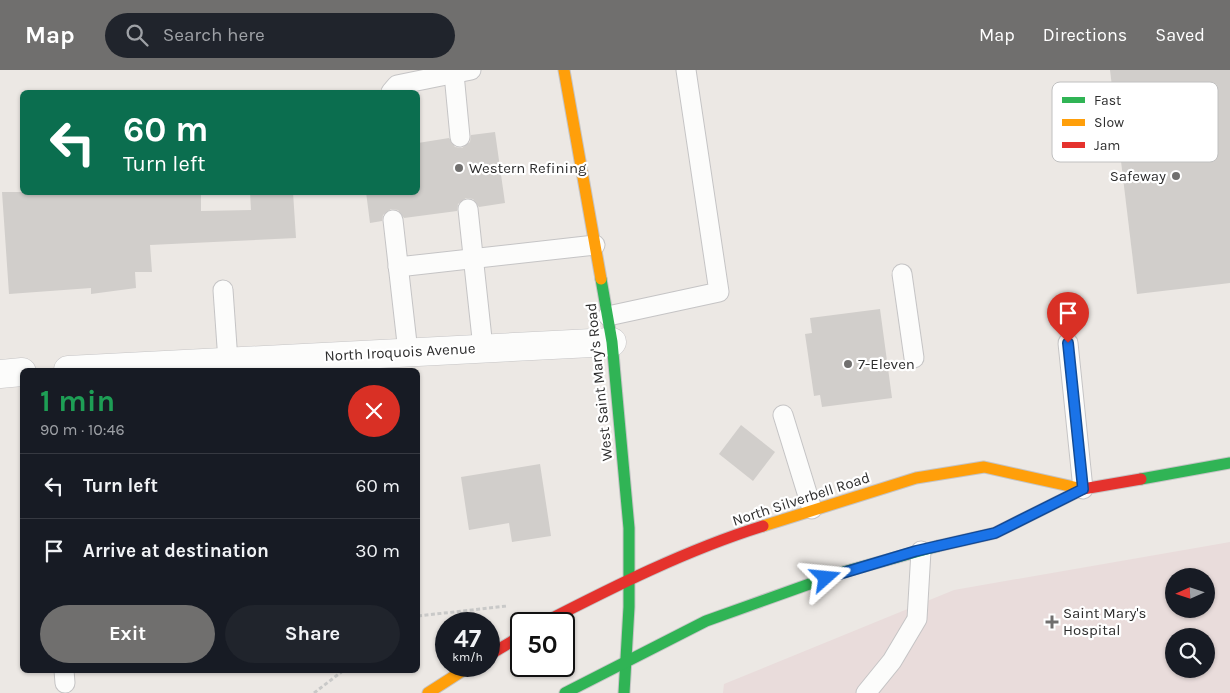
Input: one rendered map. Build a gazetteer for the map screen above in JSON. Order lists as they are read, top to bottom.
{
  "streets": {
    "main road": ["West Saint Mary's Road", "North Silverbell Road"],
    "street": ["North Iroquois Avenue"]
  },
  "crossings": [
    ["North Iroquois Avenue", "West Saint Mary's Road"],
    ["West Saint Mary's Road", "North Silverbell Road"]
  ],
  "places": {
    "other": ["Western Refining", "Safeway", "7-Eleven"],
    "health": ["Saint Mary's Hospital"]
  },
  "legend": ["Fast", "Slow", "Jam"],
  "north": "left",
  "page": {
    "header": "Map",
    "search": "Search here",
    "nav": ["Map", "Directions", "Saved"],
    "turn": ["60 m", "Turn left"],
    "heading": ["1 min", "90 m · 10:46"],
    "list": [
      {
        "name": "Turn left",
        "value": "60 m"
      },
      {
        "name": "Arrive at destination",
        "value": "30 m"
      }
    ],
    "buttons": ["Exit", "Share"],
    "speed": "47 km/h",
    "limit": "50"
  }
}
